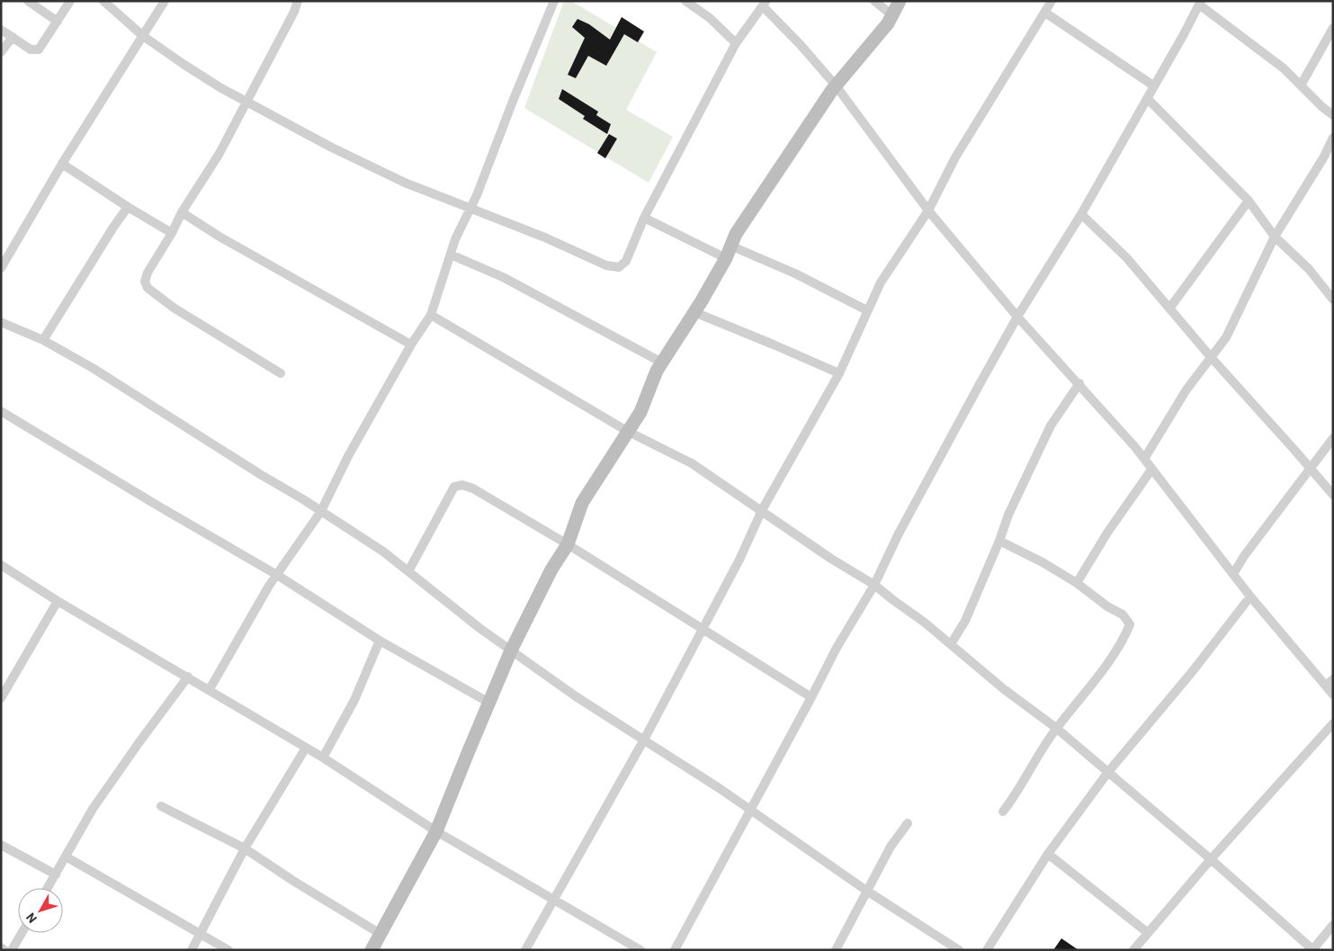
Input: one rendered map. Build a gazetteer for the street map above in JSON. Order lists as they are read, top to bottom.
{
  "north": "bottom left"
}
